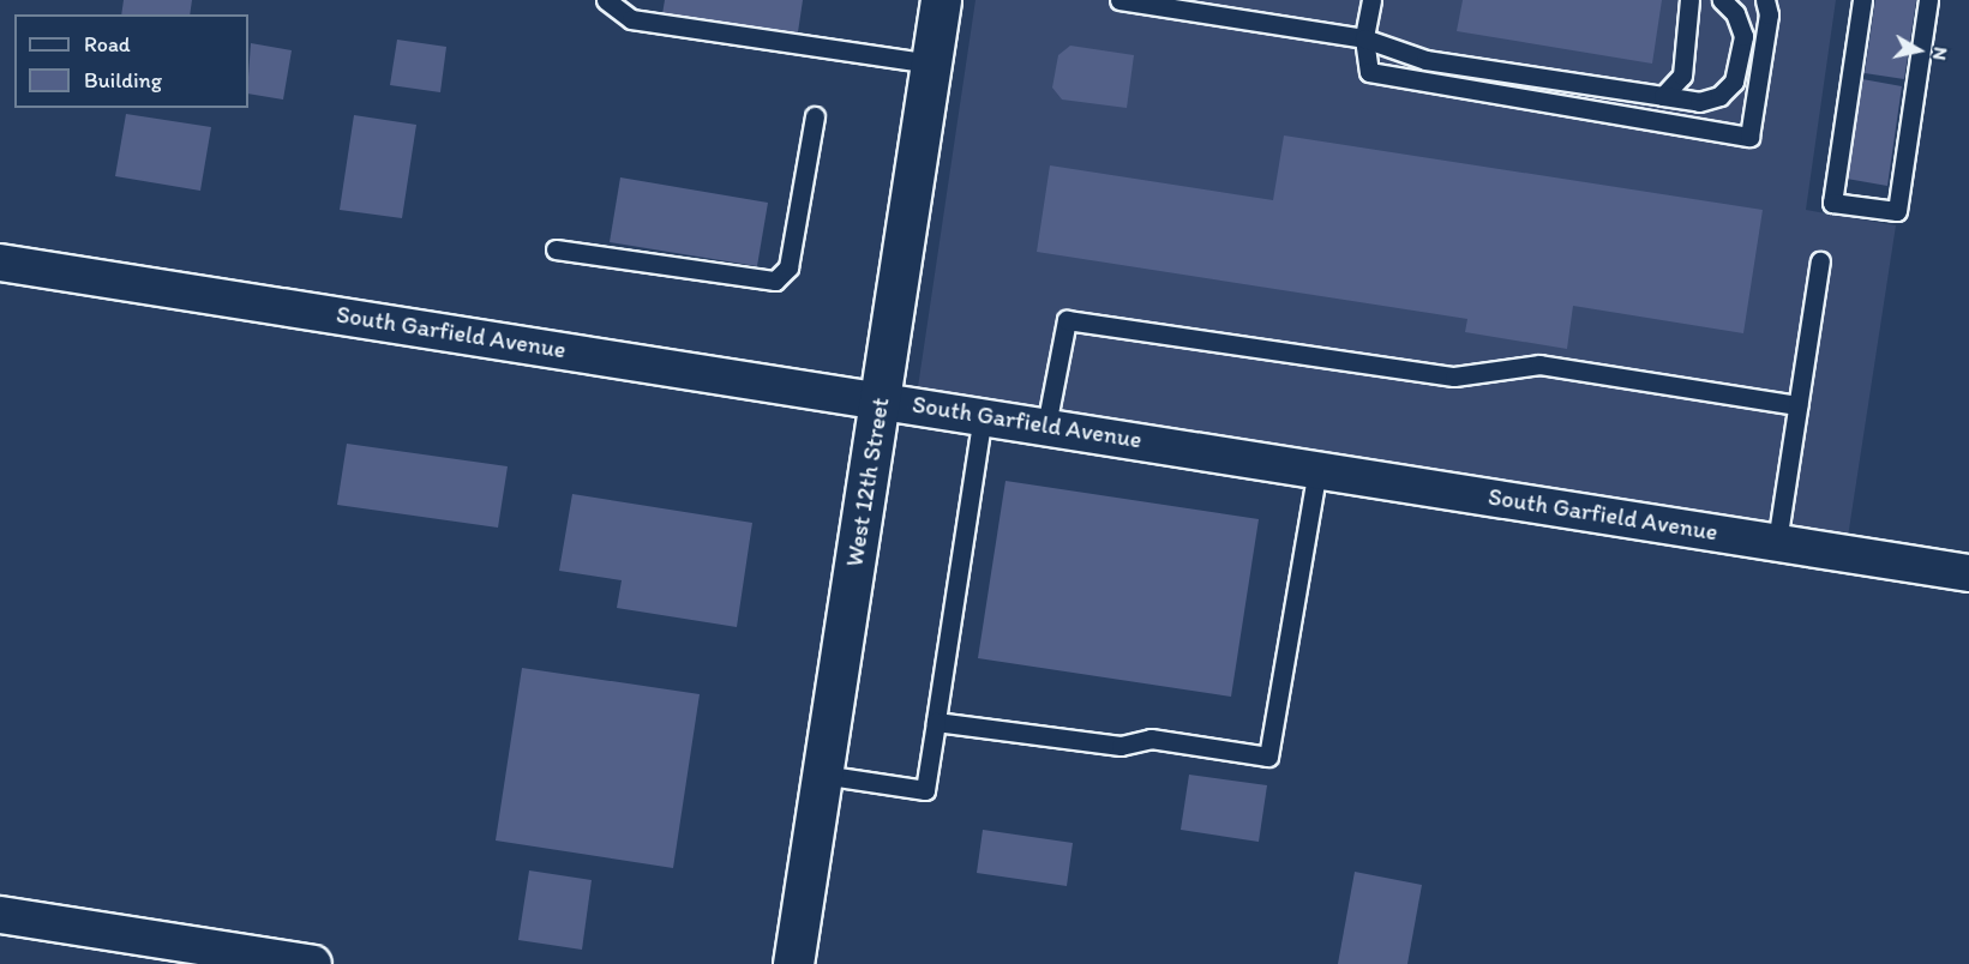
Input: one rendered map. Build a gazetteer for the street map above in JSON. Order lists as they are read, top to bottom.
{
  "streets": {
    "main road": ["West 12th Street"],
    "street": ["South Garfield Avenue"]
  },
  "crossings": [
    ["South Garfield Avenue", "West 12th Street"]
  ],
  "legend": ["Road", "Building"],
  "north": "right"
}
